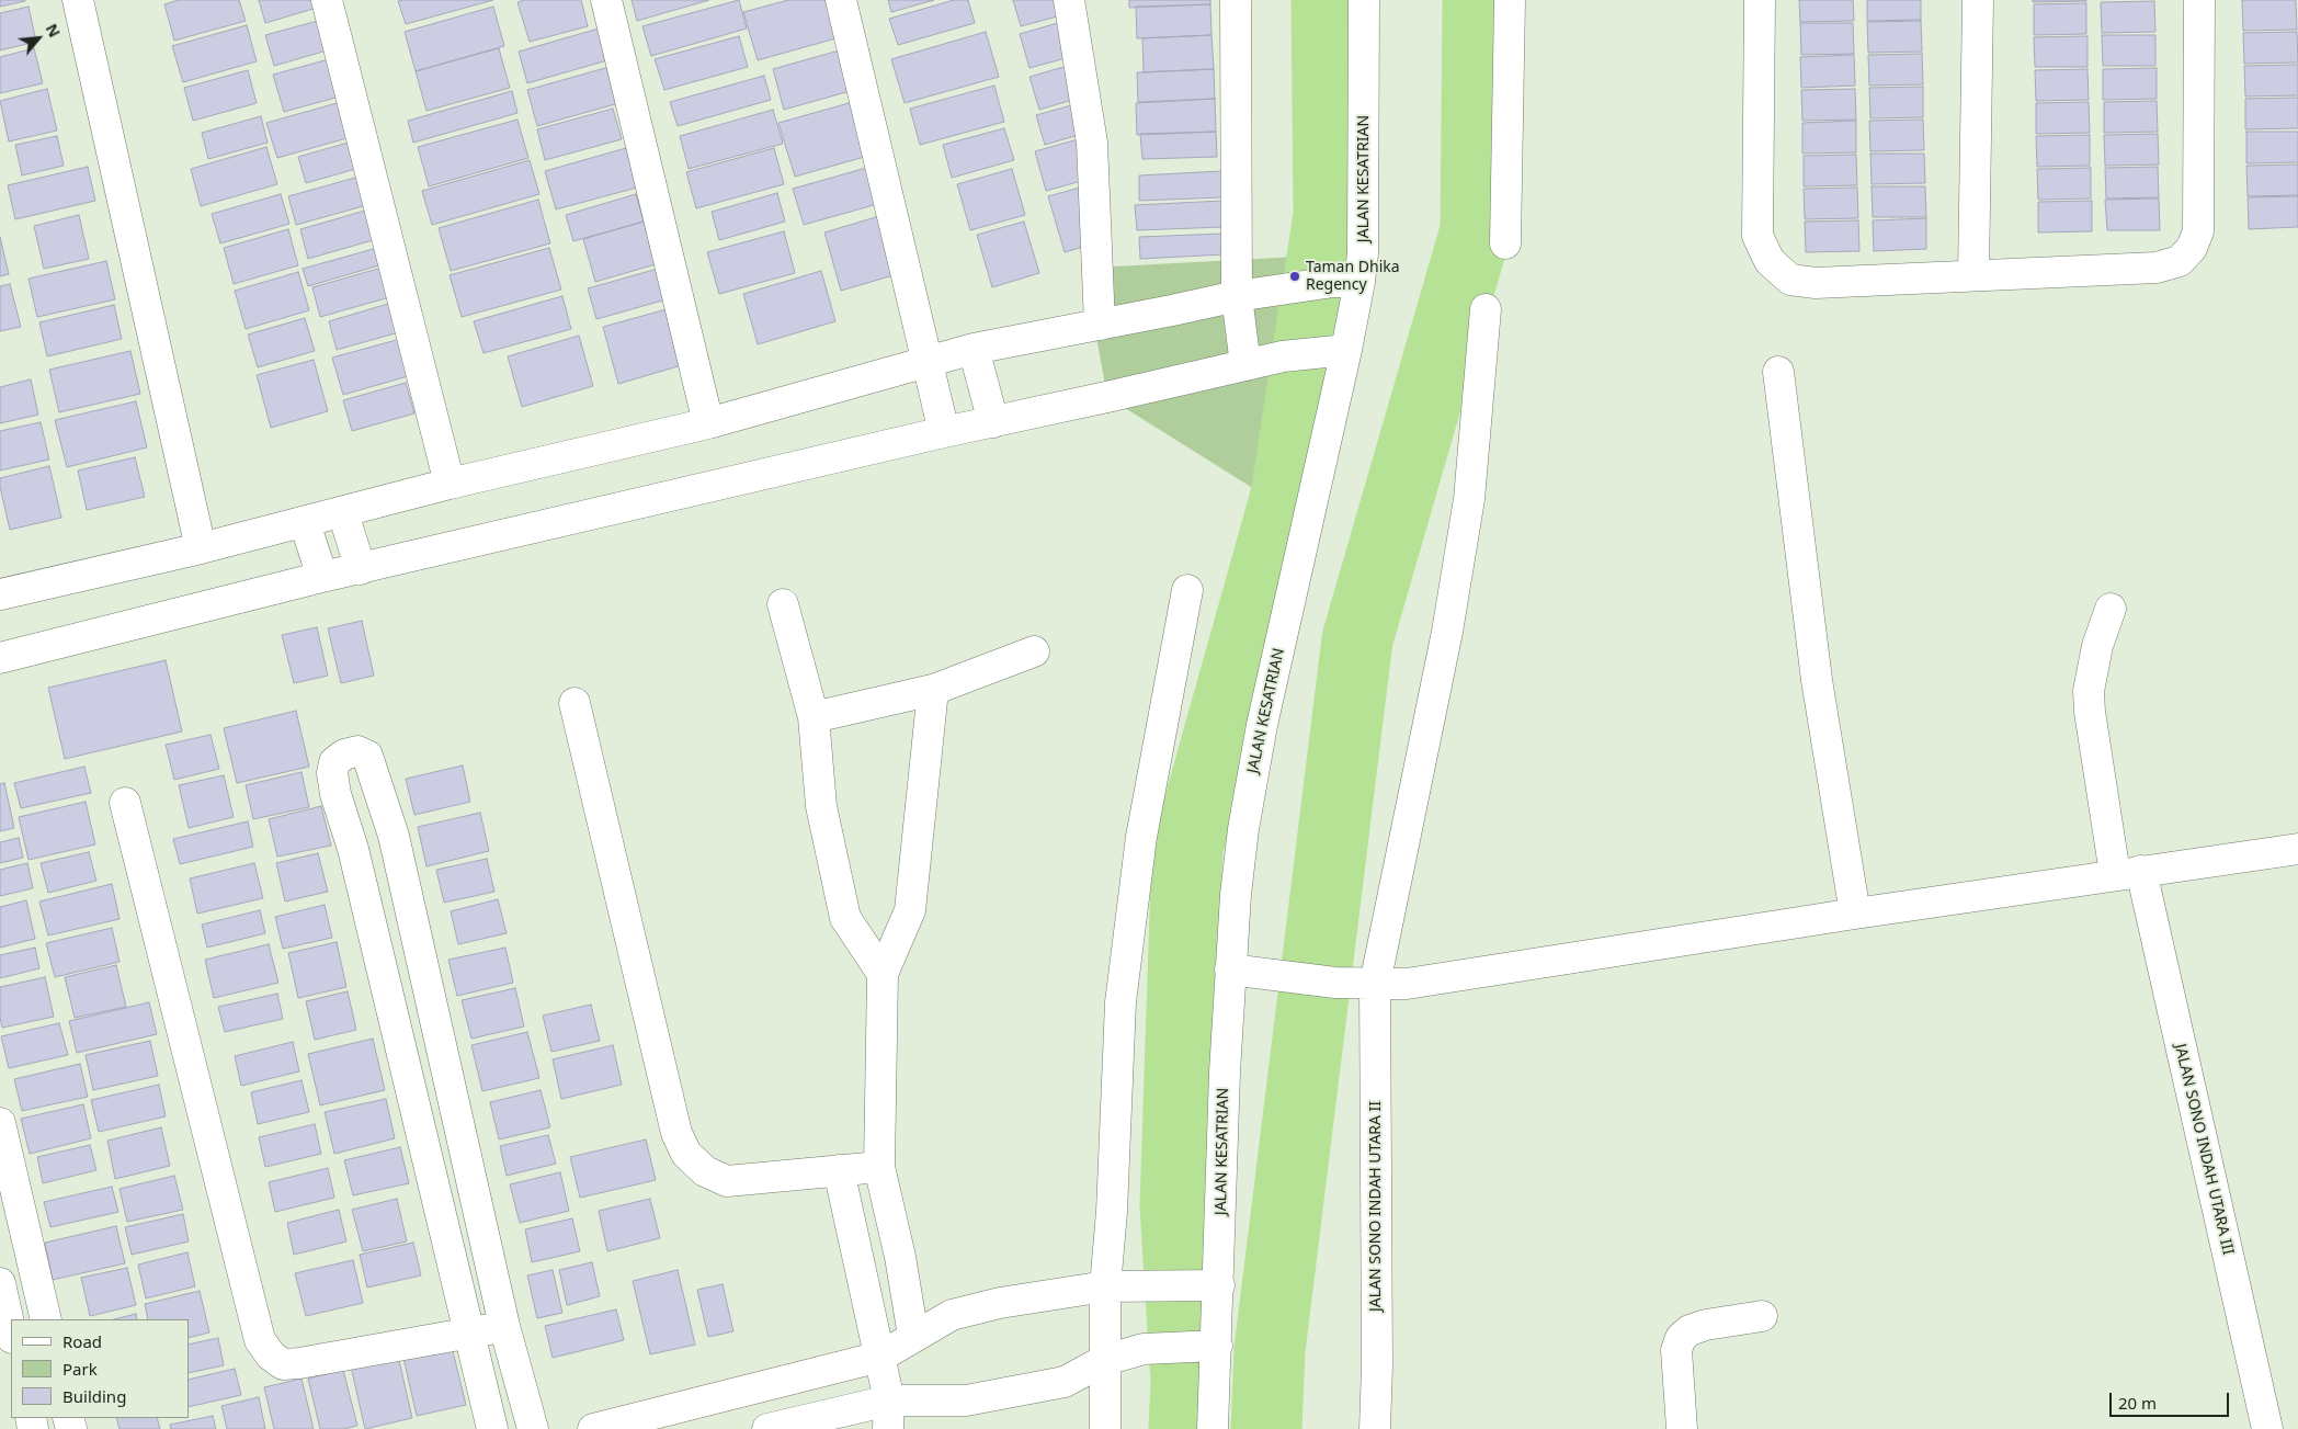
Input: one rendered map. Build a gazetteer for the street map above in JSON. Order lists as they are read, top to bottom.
{
  "streets": {
    "street": ["JALAN KESATRIAN", "JALAN SONO INDAH UTARA III", "JALAN SONO INDAH UTARA II"]
  },
  "places": ["Taman Dhika Regency"],
  "legend": ["Road", "Park", "Building"],
  "scale_bar": "20 m",
  "north": "top right"
}
